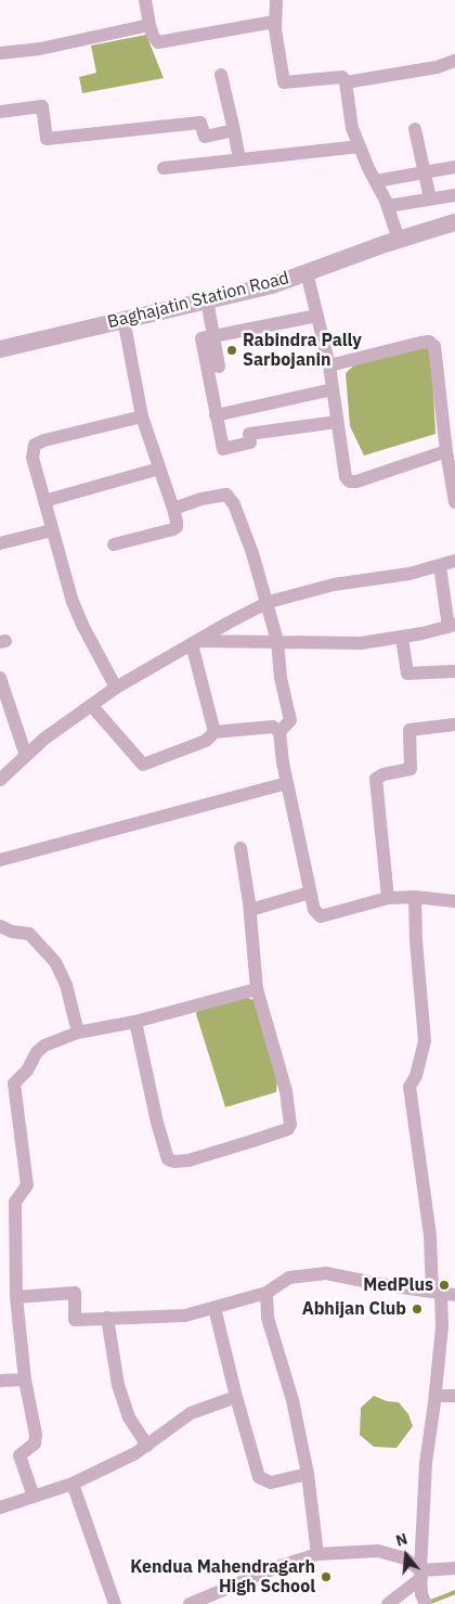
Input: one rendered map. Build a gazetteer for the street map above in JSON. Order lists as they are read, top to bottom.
{
  "streets": {
    "street": ["Baghajatin Station Road"]
  },
  "places": [
    "Rabindra Pally Sarbojanin",
    "MedPlus",
    "Abhijan Club",
    "Kendua Mahendragarh High School"
  ],
  "north": "top"
}
